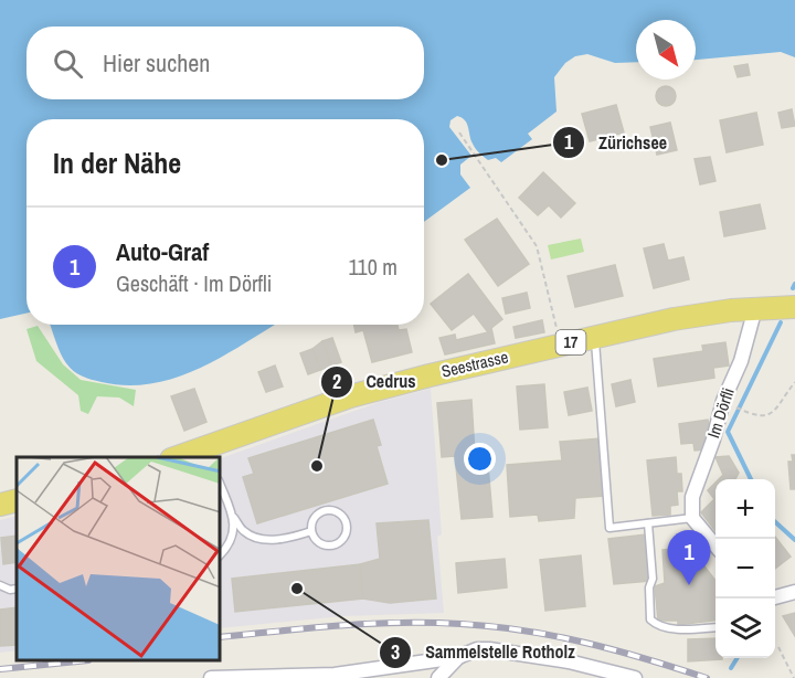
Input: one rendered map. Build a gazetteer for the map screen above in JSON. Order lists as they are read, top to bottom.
{
  "streets": {
    "main road": ["17", "Seestrasse"],
    "street": ["Im Dörfli"]
  },
  "crossings": [
    ["Seestrasse", "Im Dörfli"]
  ],
  "places": ["Zürichsee", "Cedrus", "Sammelstelle Rotholz"],
  "north": "bottom right",
  "page": {
    "search": "Hier suchen",
    "heading": "In der Nähe",
    "list": [
      {
        "mark": "1",
        "name": "Auto-Graf",
        "note": "Geschäft · Im Dörfli",
        "value": "110 m"
      }
    ],
    "map_buttons": ["+", "−"],
    "pins": "1"
  }
}
